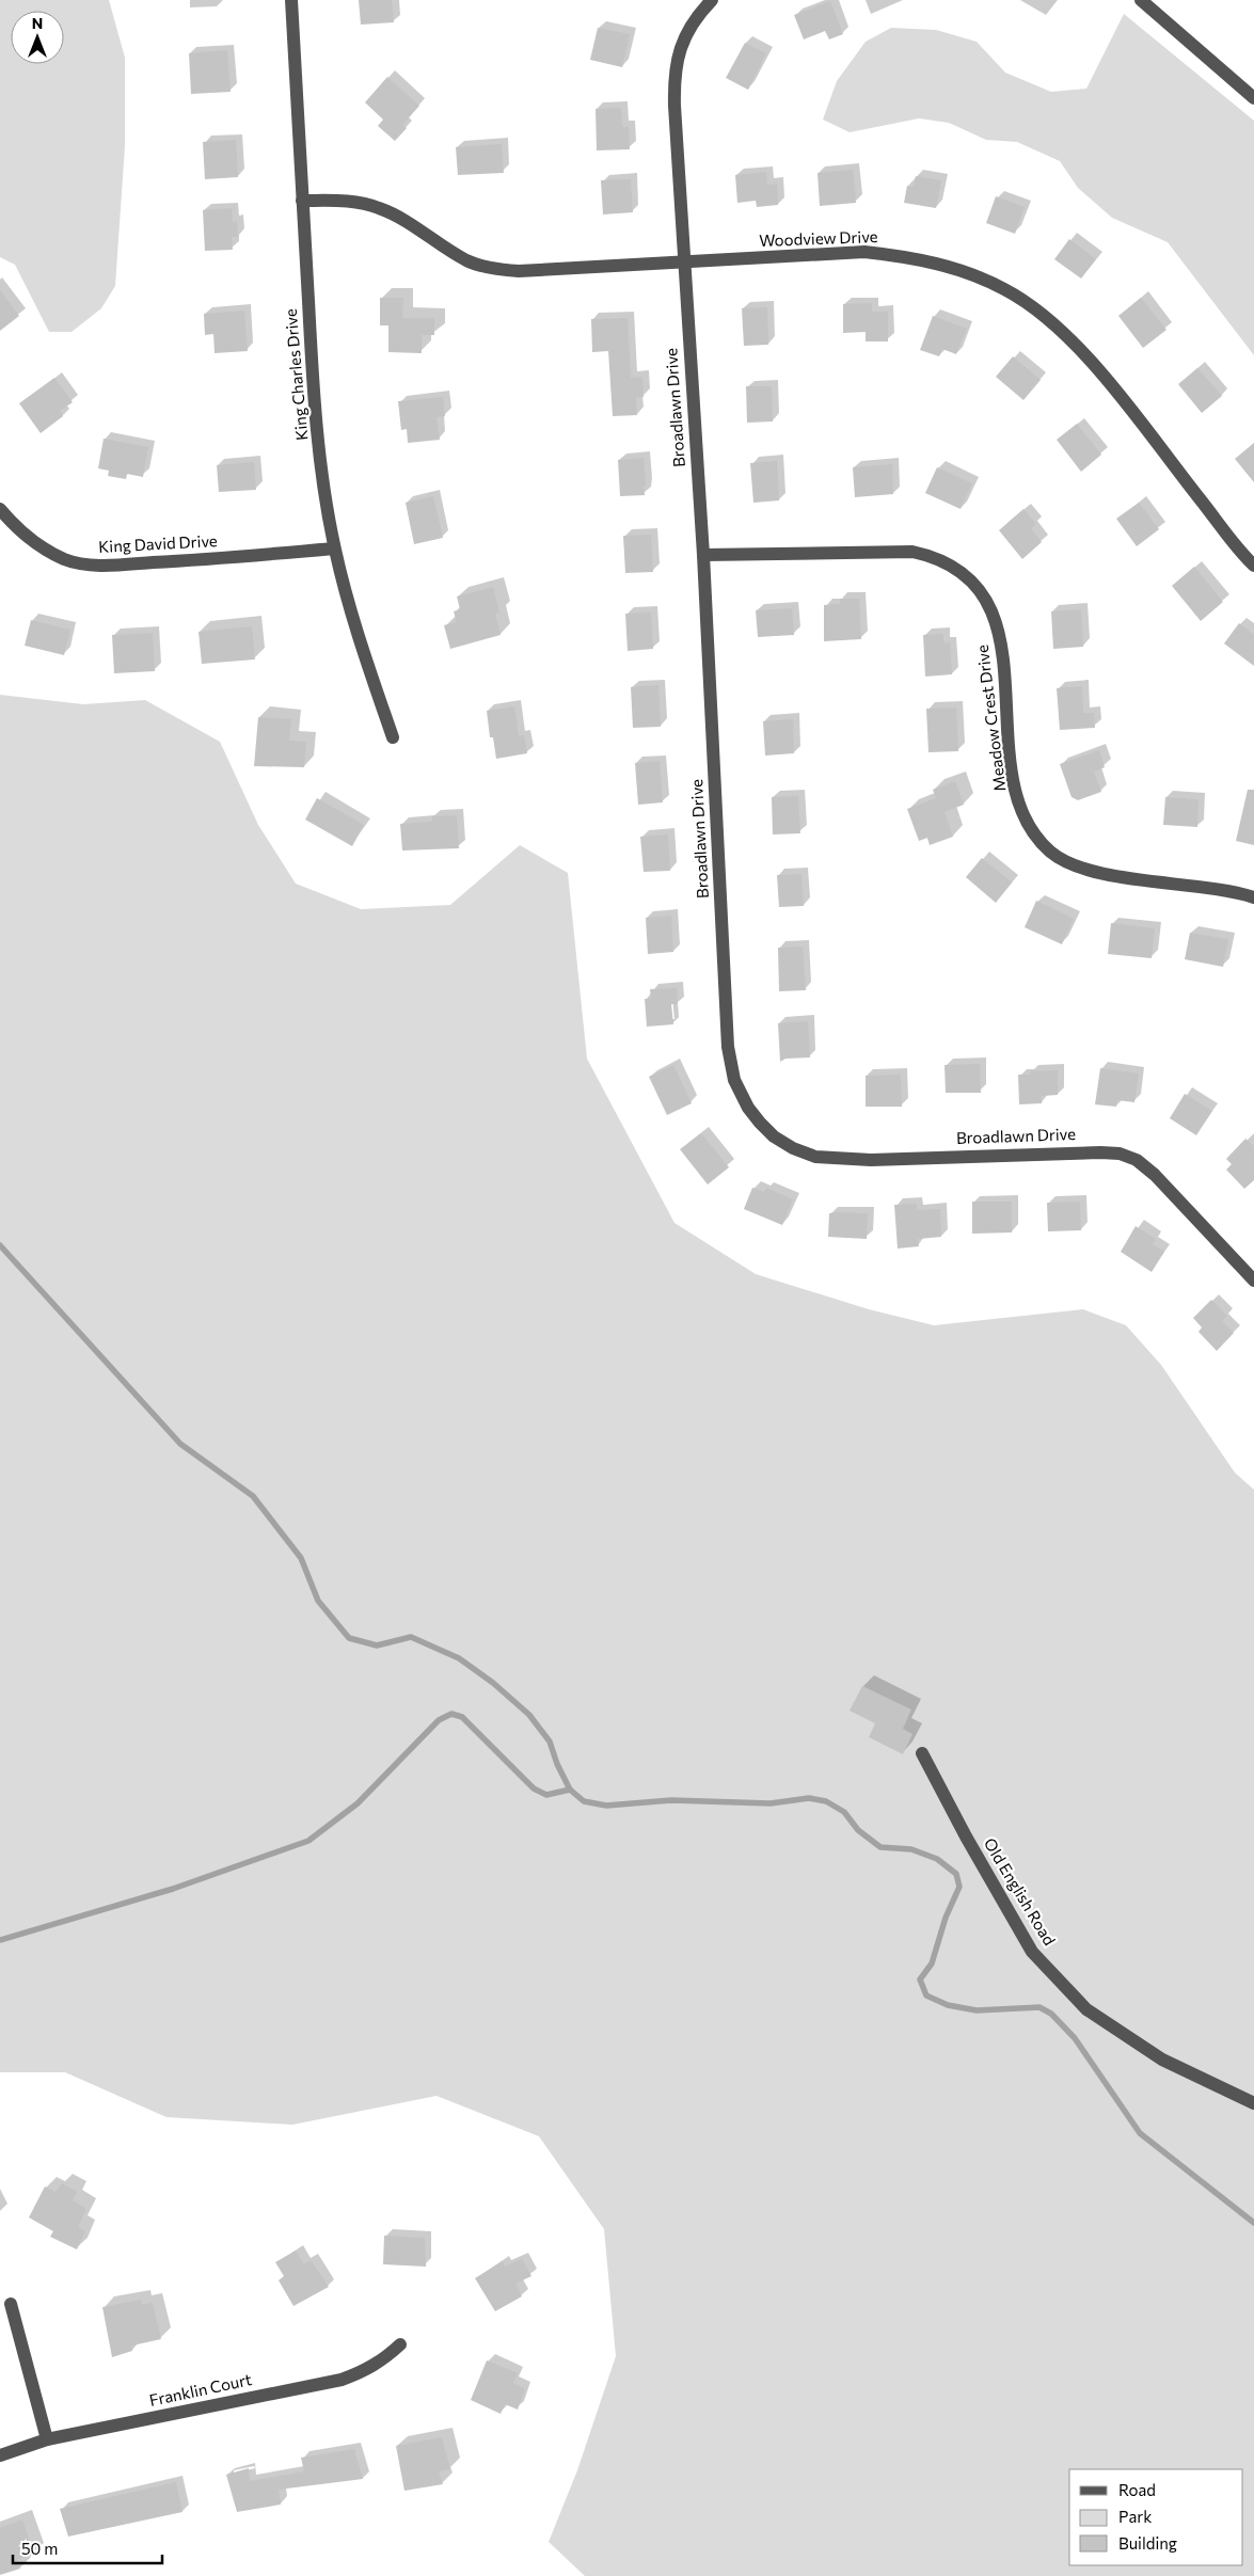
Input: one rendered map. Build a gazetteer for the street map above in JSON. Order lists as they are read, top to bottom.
{
  "streets": {
    "street": [
      "Woodview Drive",
      "King Charles Drive",
      "Broadlawn Drive",
      "King David Drive",
      "Meadow Crest Drive",
      "Old English Road",
      "Franklin Court"
    ]
  },
  "crossings": [
    ["Woodview Drive", "King Charles Drive"],
    ["Woodview Drive", "Broadlawn Drive"],
    ["King Charles Drive", "King David Drive"],
    ["Broadlawn Drive", "Meadow Crest Drive"]
  ],
  "legend": ["Road", "Park", "Building"],
  "scale_bar": "50 m",
  "north": "top"
}
